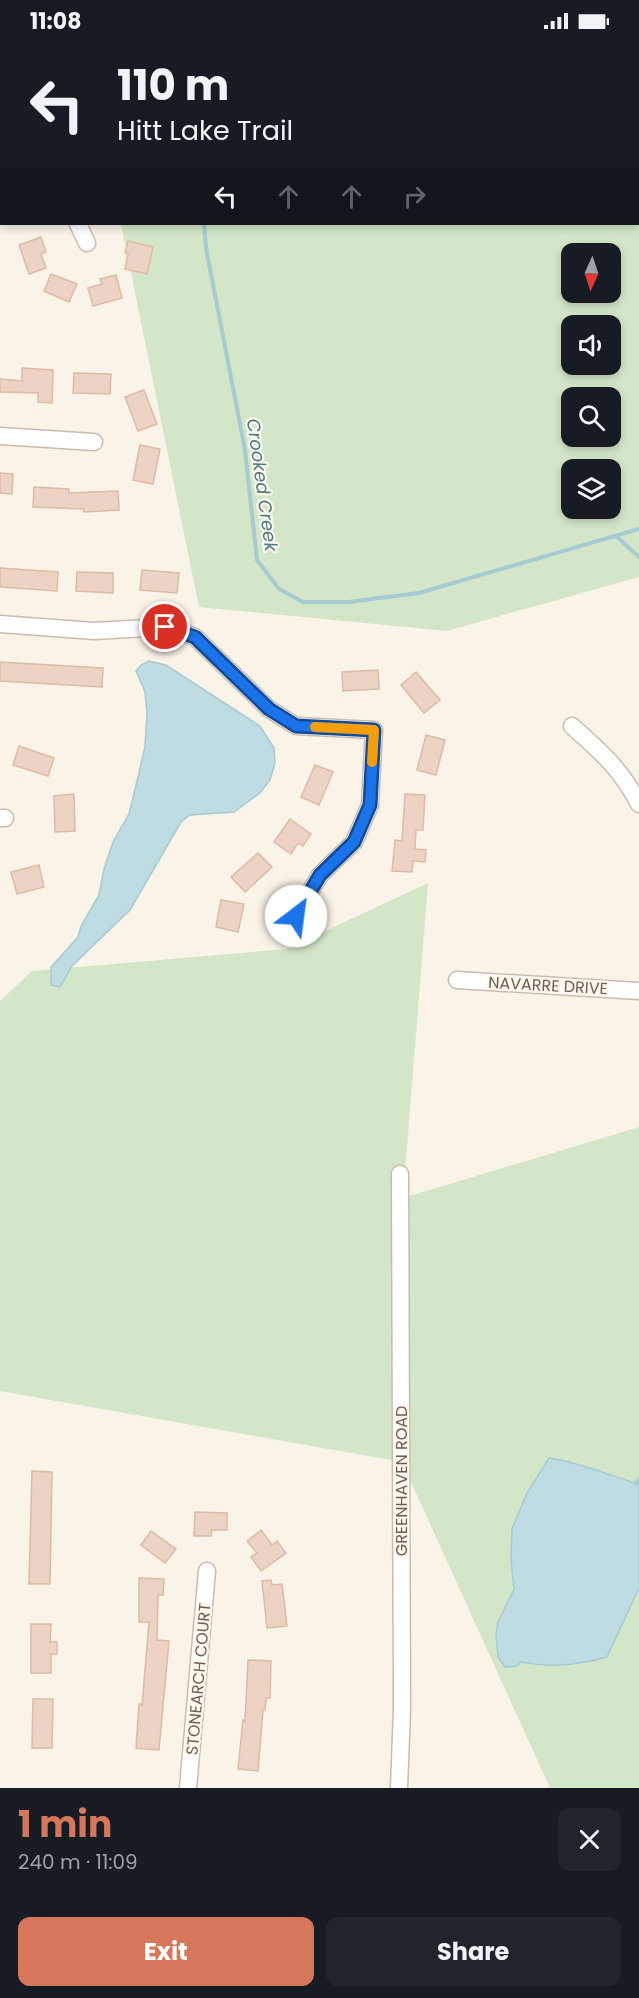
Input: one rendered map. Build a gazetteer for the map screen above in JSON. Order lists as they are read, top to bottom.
{
  "streets": {
    "street": ["NAVARRE DRIVE", "GREENHAVEN ROAD", "STONEARCH COURT"]
  },
  "water": ["Crooked Creek"],
  "north": "bottom",
  "page": {
    "status": "11:08",
    "turn": ["110 m", "Hitt Lake Trail"],
    "heading": ["1 min", "240 m · 11:09"],
    "buttons": ["Exit", "Share"]
  }
}
